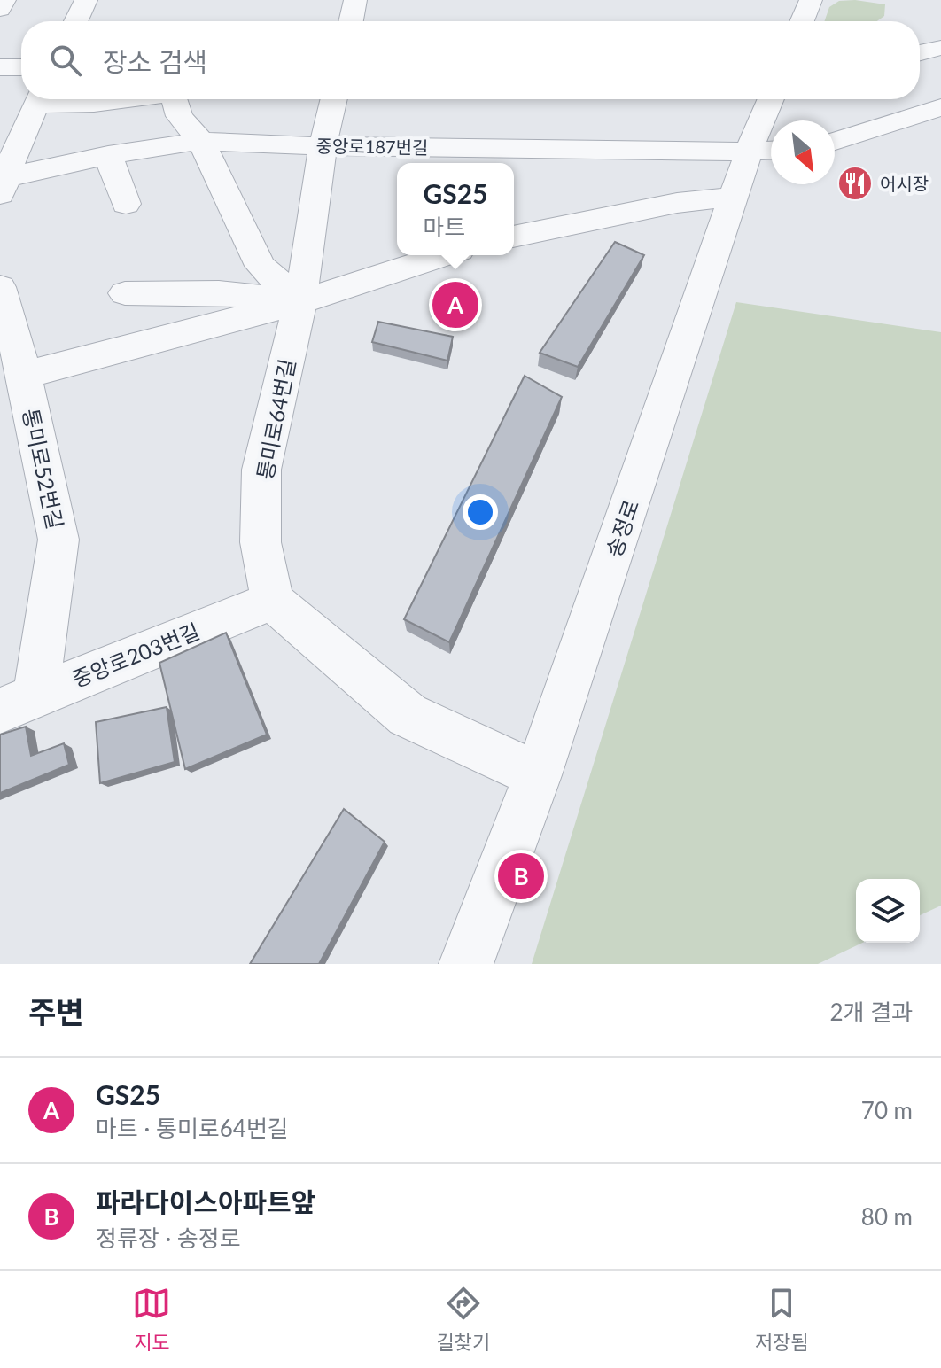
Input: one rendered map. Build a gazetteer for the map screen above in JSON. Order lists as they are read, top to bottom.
{
  "streets": {
    "street": [
      "중앙로187번길",
      "통미로64번길",
      "통미로52번길",
      "송정로",
      "중앙로203번길"
    ]
  },
  "crossings": [
    ["중앙로187번길", "통미로64번길"],
    ["중앙로187번길", "송정로"],
    ["통미로64번길", "중앙로203번길"],
    ["통미로52번길", "중앙로203번길"]
  ],
  "places": {
    "restaurant": ["어시장"]
  },
  "north": "bottom right",
  "page": {
    "search": "장소 검색",
    "popup": ["GS25", "마트"],
    "pins": ["A", "B"],
    "heading": ["주변", "2개 결과"],
    "list": [
      {
        "mark": "A",
        "name": "GS25",
        "note": "마트 · 통미로64번길",
        "value": "70 m"
      },
      {
        "mark": "B",
        "name": "파라다이스아파트앞",
        "note": "정류장 · 송정로",
        "value": "80 m"
      }
    ],
    "nav": ["지도", "길찾기", "저장됨"]
  }
}
